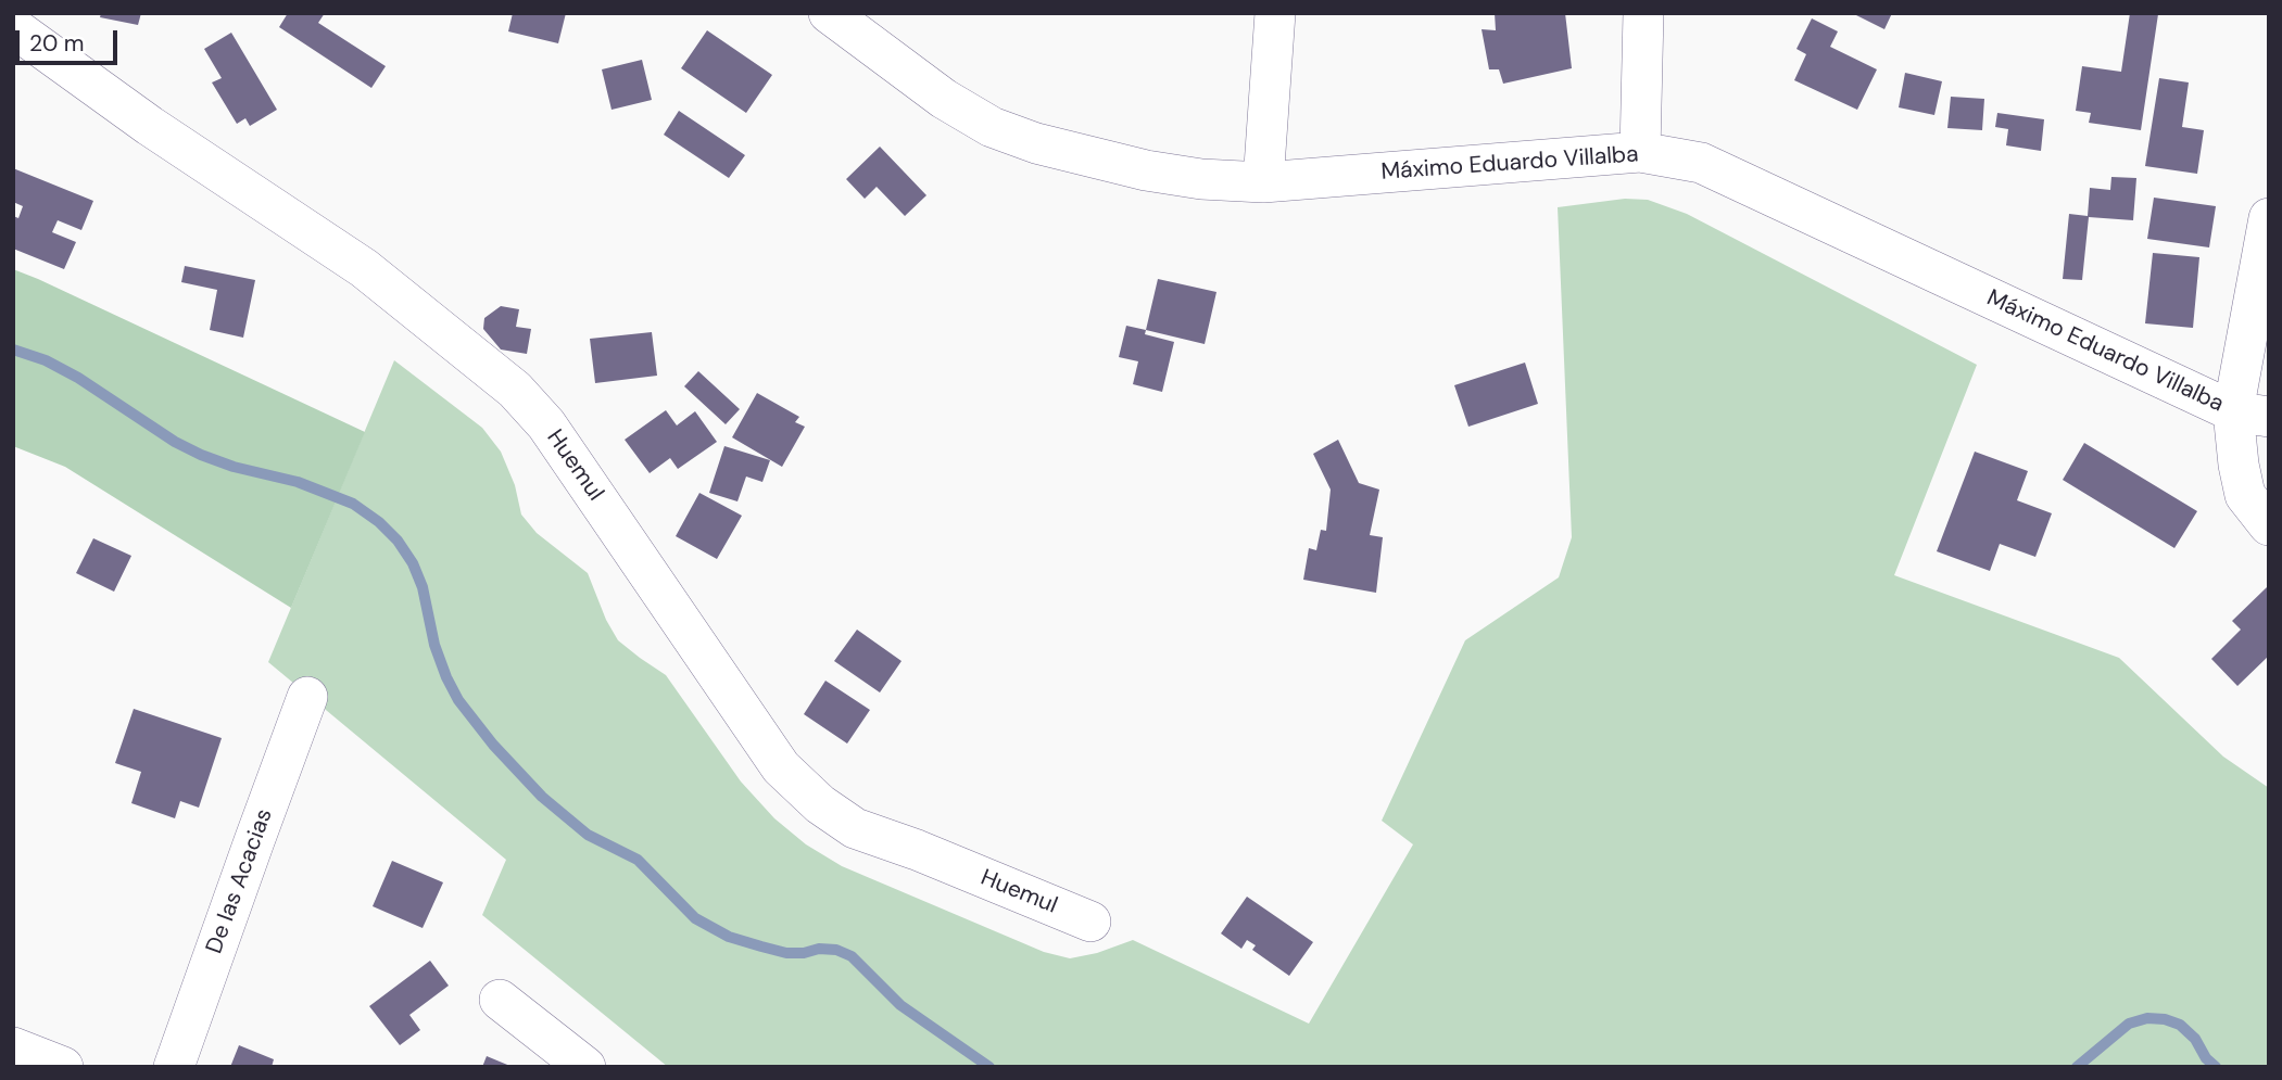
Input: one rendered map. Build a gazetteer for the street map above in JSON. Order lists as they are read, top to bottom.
{
  "streets": {
    "street": ["Máximo Eduardo Villalba", "Huemul", "De las Acacias"]
  },
  "scale_bar": "20 m"
}
